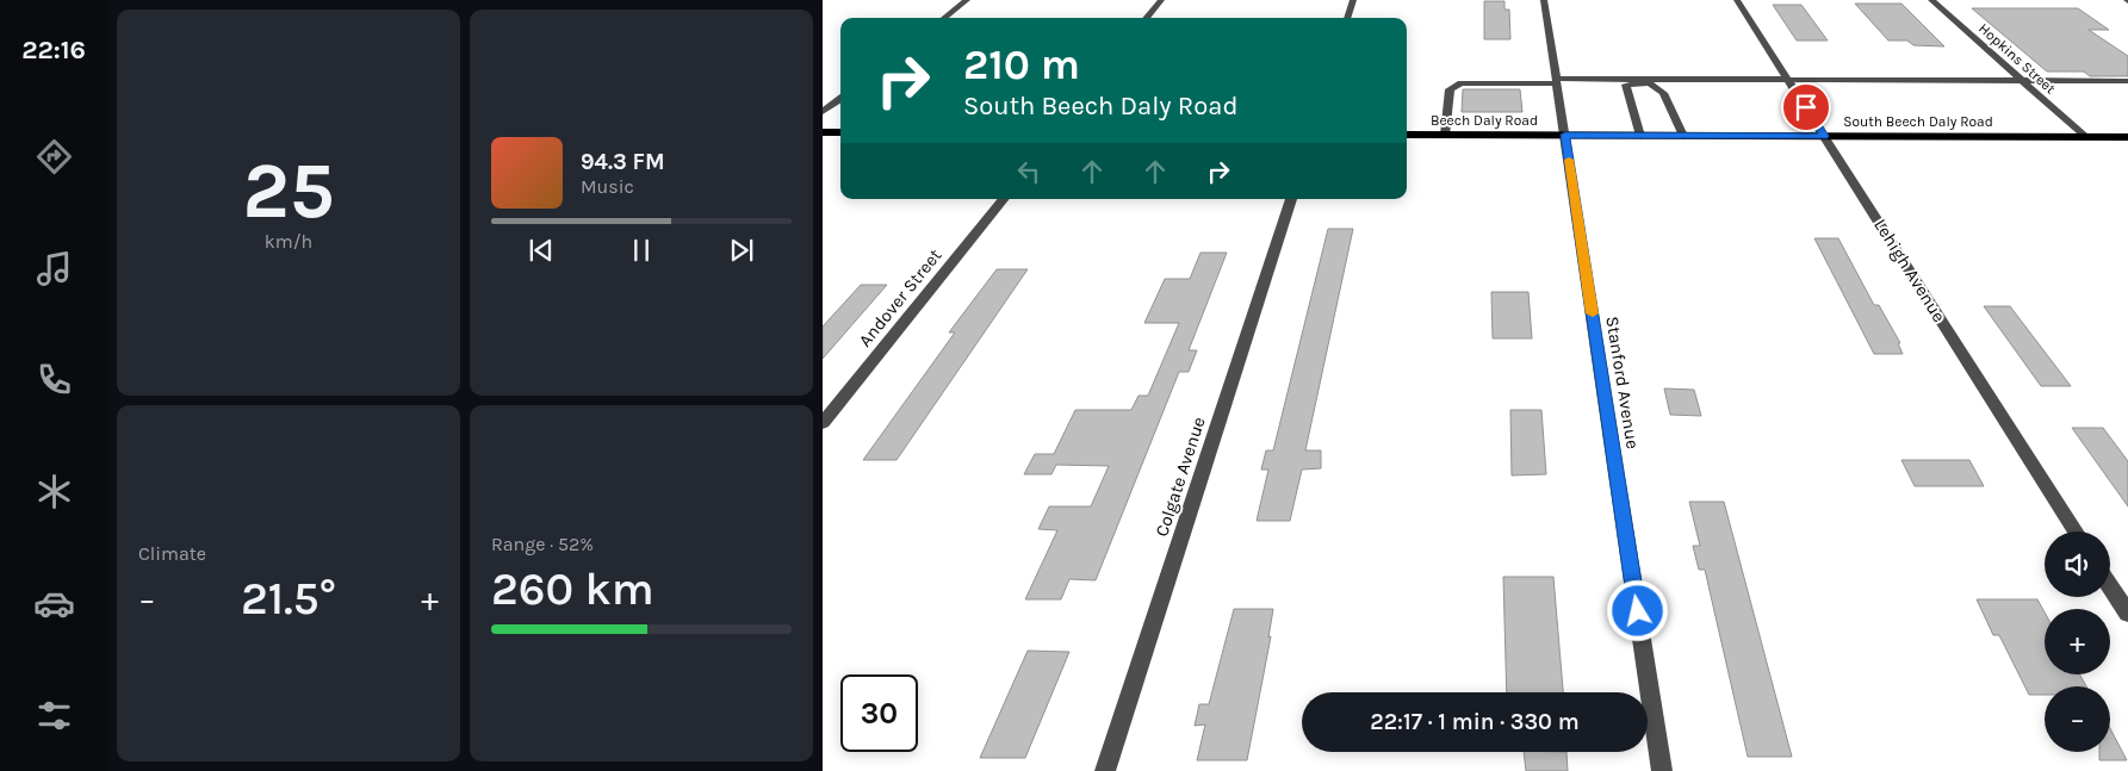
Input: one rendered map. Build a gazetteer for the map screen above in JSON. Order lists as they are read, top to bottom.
{
  "streets": {
    "main road": ["Beech Daly Road", "South Beech Daly Road"],
    "street": [
      "Hopkins Street",
      "Lehigh Avenue",
      "Andover Street",
      "Stanford Avenue",
      "Colgate Avenue"
    ]
  },
  "crossings": [
    ["Hopkins Street", "South Beech Daly Road"],
    ["Beech Daly Road", "South Beech Daly Road"],
    ["Beech Daly Road", "Stanford Avenue"],
    ["South Beech Daly Road", "Lehigh Avenue"],
    ["South Beech Daly Road", "Stanford Avenue"]
  ],
  "page": {
    "tabs": "22:16",
    "tile": [
      ["25", "km/h"],
      "Climate",
      ["Range · 52%", "260 km"]
    ],
    "turn": ["210 m", "South Beech Daly Road"],
    "song": ["94.3 FM", "Music"],
    "map_buttons": ["+", "−"],
    "heat": ["−", "21.5°", "+"],
    "limit": "30",
    "trip": "22:17 · 1 min · 330 m"
  }
}
